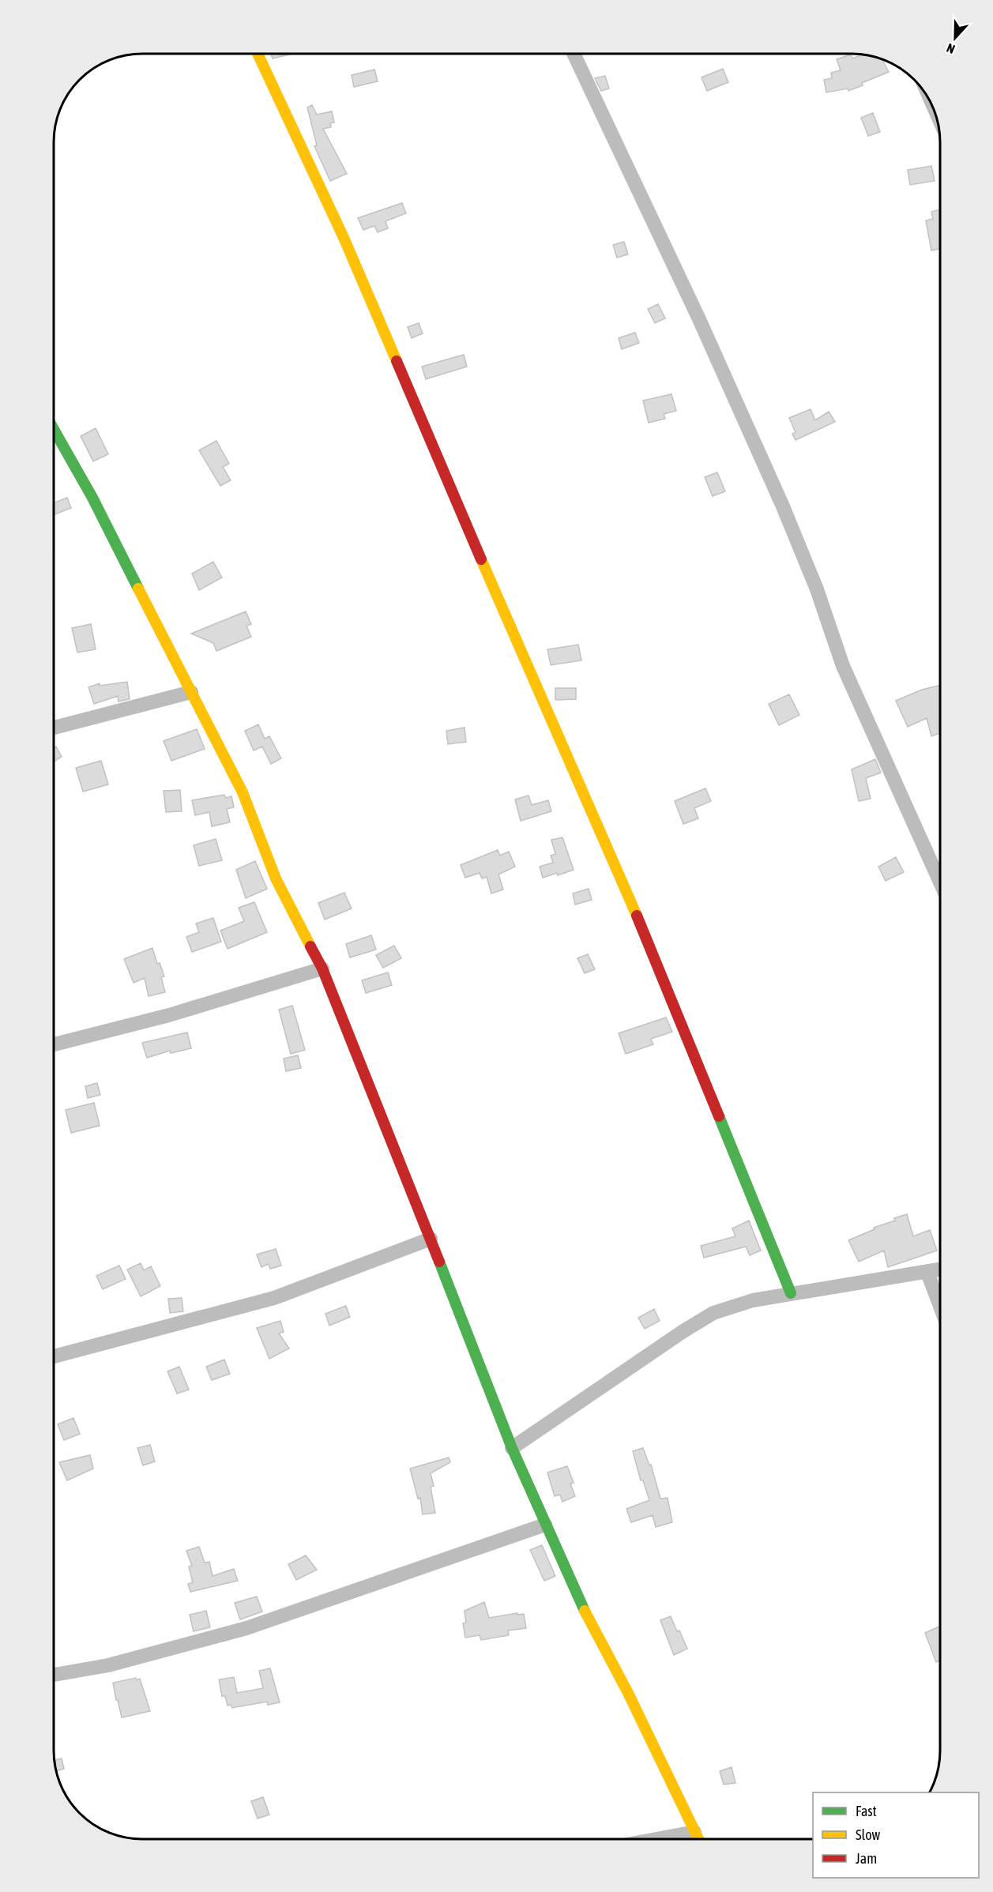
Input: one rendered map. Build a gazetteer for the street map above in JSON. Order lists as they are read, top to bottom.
{
  "legend": ["Fast", "Slow", "Jam"],
  "north": "bottom"
}
